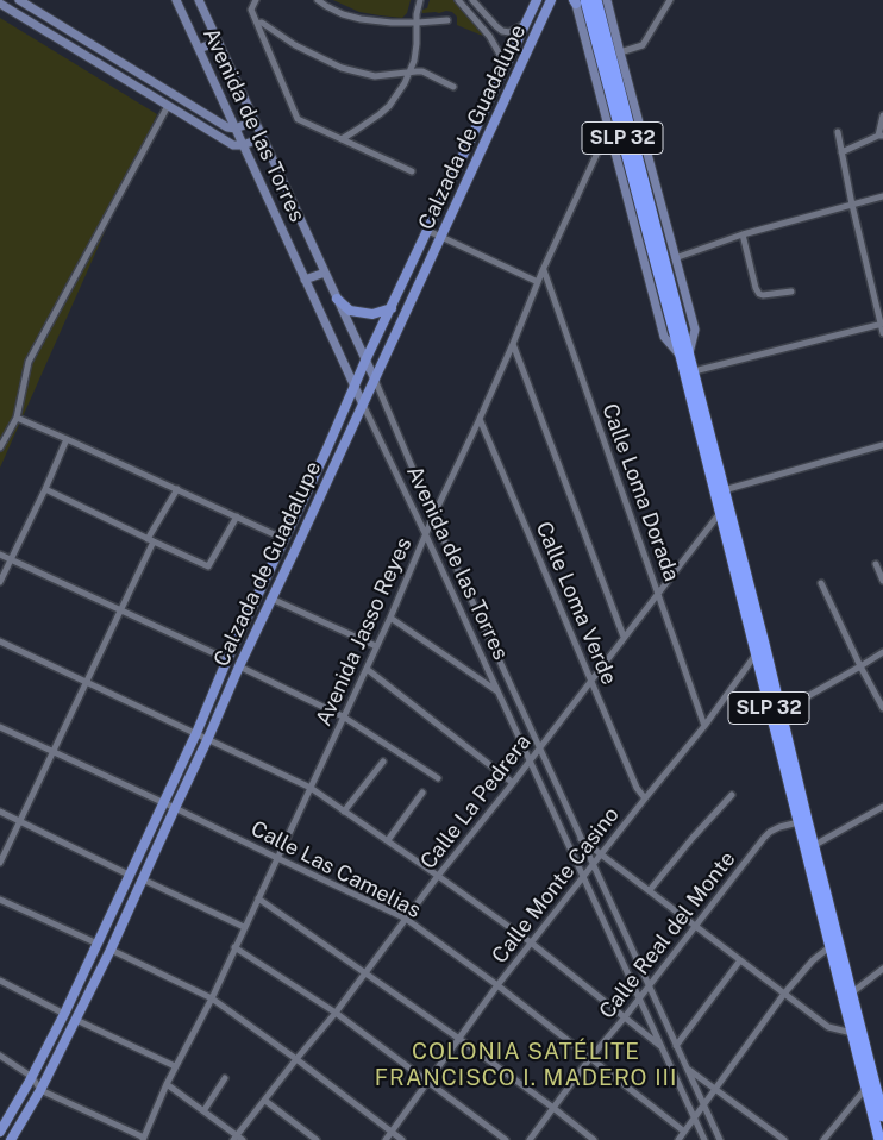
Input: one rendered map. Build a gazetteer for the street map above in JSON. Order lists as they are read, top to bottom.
{
  "streets": {
    "highway": ["SLP 32"],
    "main road": ["Avenida de las Torres", "Calzada de Guadalupe"],
    "street": [
      "Calle Loma Dorada",
      "Calle Loma Verde",
      "Avenida Jasso Reyes",
      "Calle La Pedrera",
      "Calle Las Camelias",
      "Calle Monte Casino",
      "Calle Real del Monte"
    ]
  },
  "crossings": [
    ["Avenida de las Torres", "Calzada de Guadalupe"],
    ["Avenida de las Torres", "Avenida Jasso Reyes"],
    ["Avenida de las Torres", "Calle La Pedrera"],
    ["Avenida de las Torres", "Calle Monte Casino"],
    ["Avenida de las Torres", "Calle Real del Monte"],
    ["Calzada de Guadalupe", "Calle Las Camelias"],
    ["SLP 32", "Calle La Pedrera"],
    ["SLP 32", "Calle Monte Casino"],
    ["SLP 32", "Calle Real del Monte"],
    ["Calle Loma Dorada", "Avenida Jasso Reyes"],
    ["Calle Loma Dorada", "Calle La Pedrera"],
    ["Calle Loma Dorada", "Calle Monte Casino"],
    ["Calle Loma Verde", "Avenida Jasso Reyes"],
    ["Calle Loma Verde", "Calle La Pedrera"],
    ["Calle Loma Verde", "Calle Monte Casino"],
    ["Avenida Jasso Reyes", "Calle Las Camelias"],
    ["Calle La Pedrera", "Calle Las Camelias"],
    ["Calle Las Camelias", "Calle Monte Casino"],
    ["Calle Las Camelias", "Calle Real del Monte"]
  ],
  "districts": ["COLONIA SATÉLITE FRANCISCO I. MADERO III"]
}
